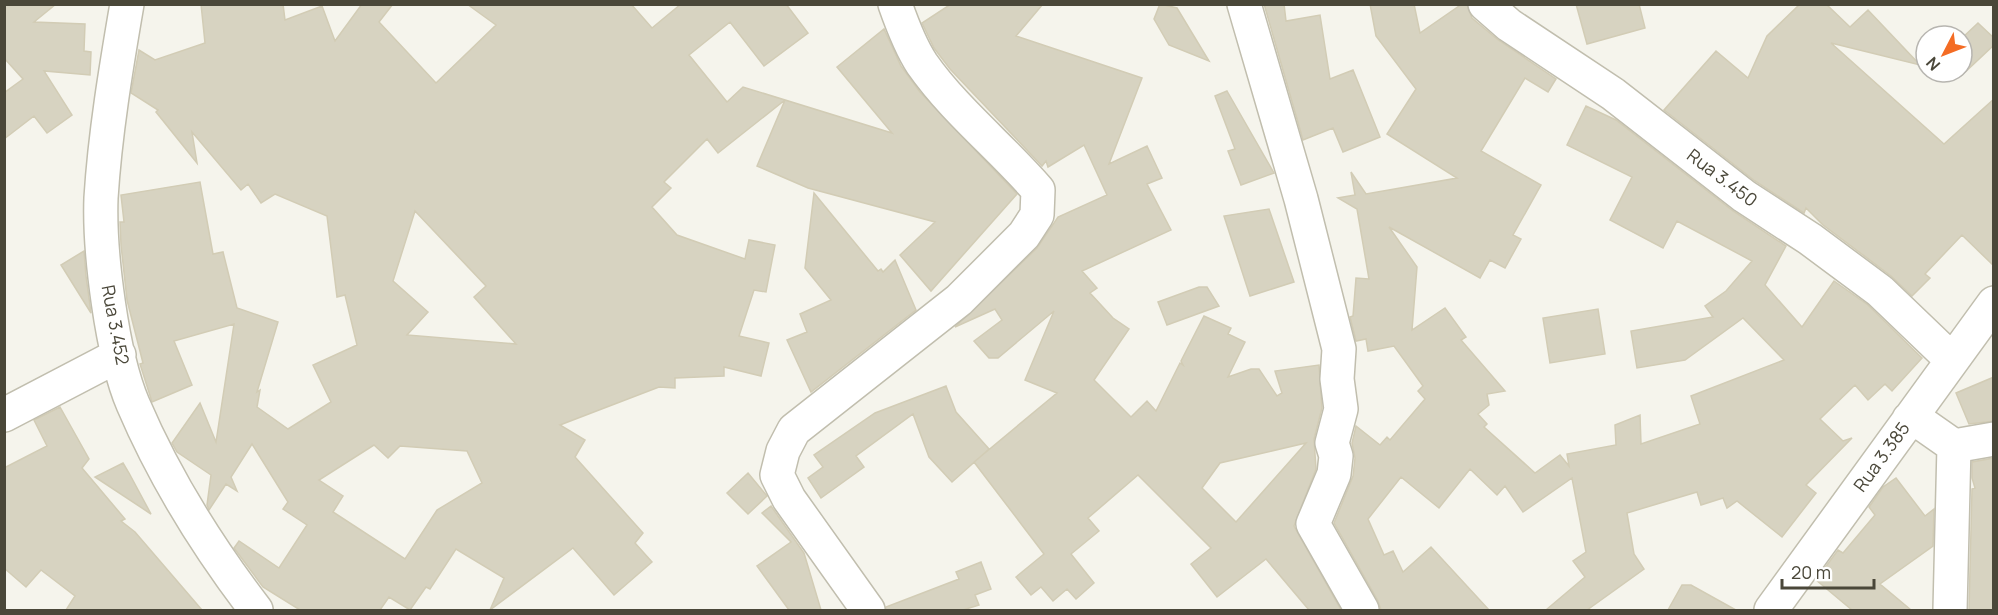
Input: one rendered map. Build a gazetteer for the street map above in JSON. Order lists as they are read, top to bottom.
{
  "streets": {
    "street": ["Rua 3.450", "Rua 3.452", "Rua 3.385"]
  },
  "crossings": [
    ["Rua 3.450", "Rua 3.385"]
  ],
  "scale_bar": "20 m",
  "north": "bottom left"
}
